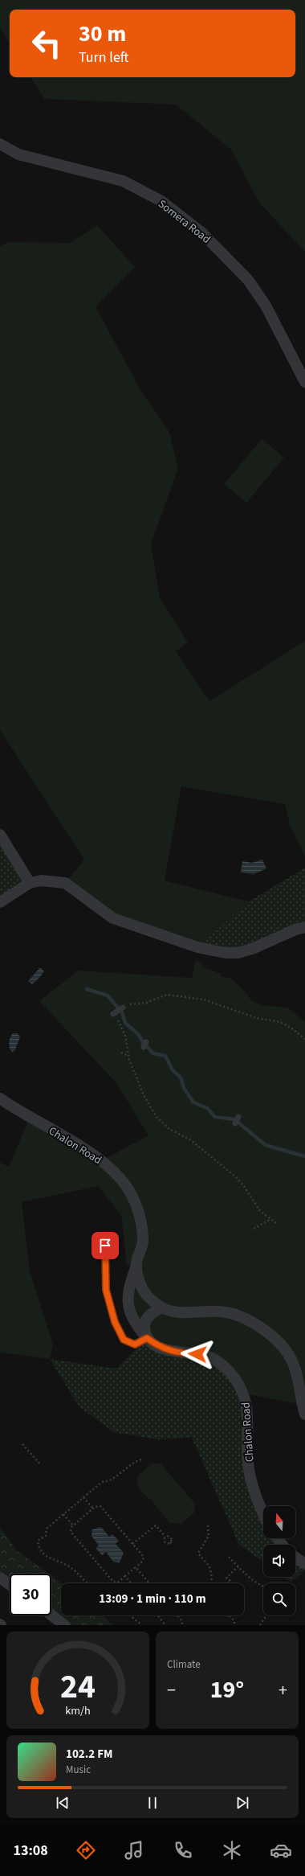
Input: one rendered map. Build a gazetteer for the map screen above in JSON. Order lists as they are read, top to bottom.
{
  "streets": {
    "street": ["Somera Road", "Chalon Road"]
  },
  "north": "top",
  "page": {
    "turn": ["30 m", "Turn left"],
    "limit": "30",
    "trip": "13:09 · 1 min · 110 m",
    "tile": "Climate",
    "heat": ["−", "19°", "+"],
    "song": ["102.2 FM", "Music"],
    "tabs": "13:08",
    "gauge": ["24", "km/h"]
  }
}
